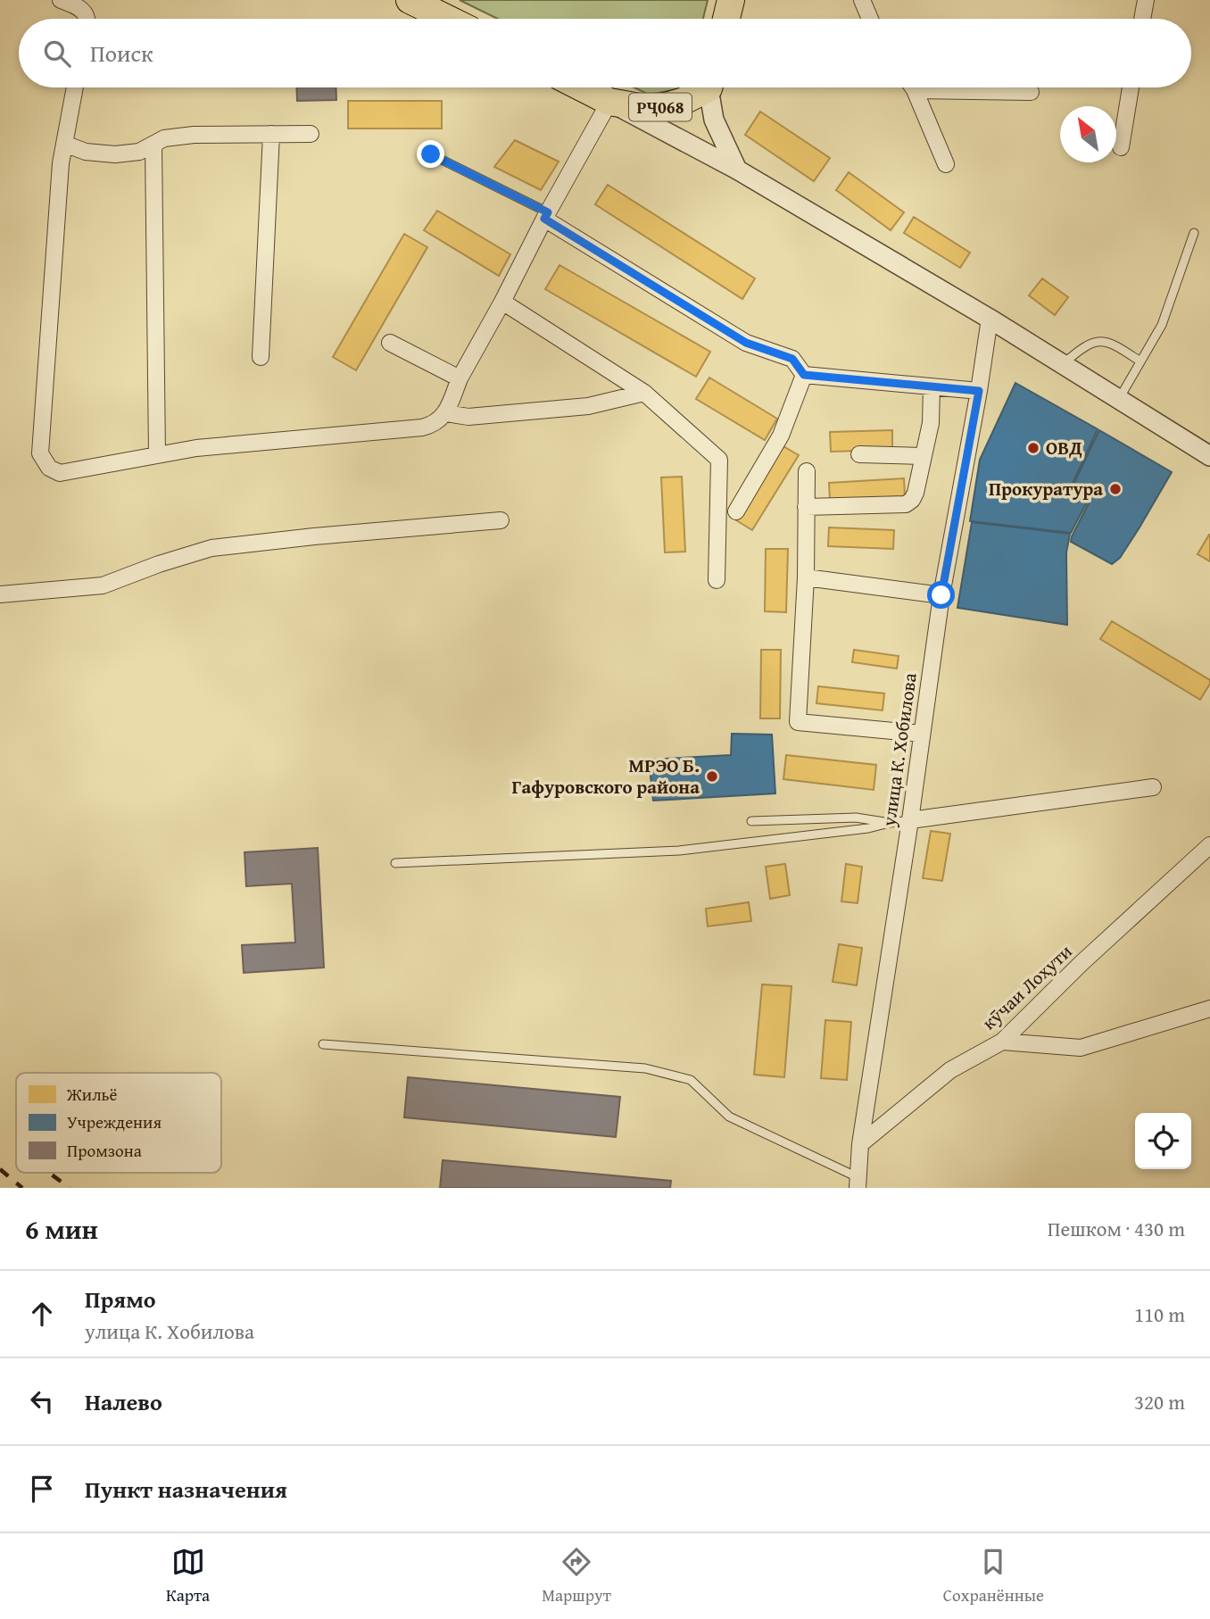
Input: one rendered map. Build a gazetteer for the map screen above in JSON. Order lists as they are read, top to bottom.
{
  "streets": {
    "highway": ["РҶ068"],
    "street": ["улица К. Хобилова", "кӯчаи Лоҳути"]
  },
  "crossings": [
    ["улица К. Хобилова", "кӯчаи Лоҳути"]
  ],
  "places": ["ОВД", "Прокуратура", "МРЭО Б. Гафуровского района"],
  "legend": ["Жильё", "Учреждения", "Промзона"],
  "north": "top left",
  "page": {
    "search": "Поиск",
    "heading": ["6 мин", "Пешком · 430 m"],
    "list": [
      ["Прямо", "улица К. Хобилова", "110 m"],
      ["Налево", "320 m"],
      "Пункт назначения"
    ],
    "nav": ["Карта", "Маршрут", "Сохранённые"]
  }
}
